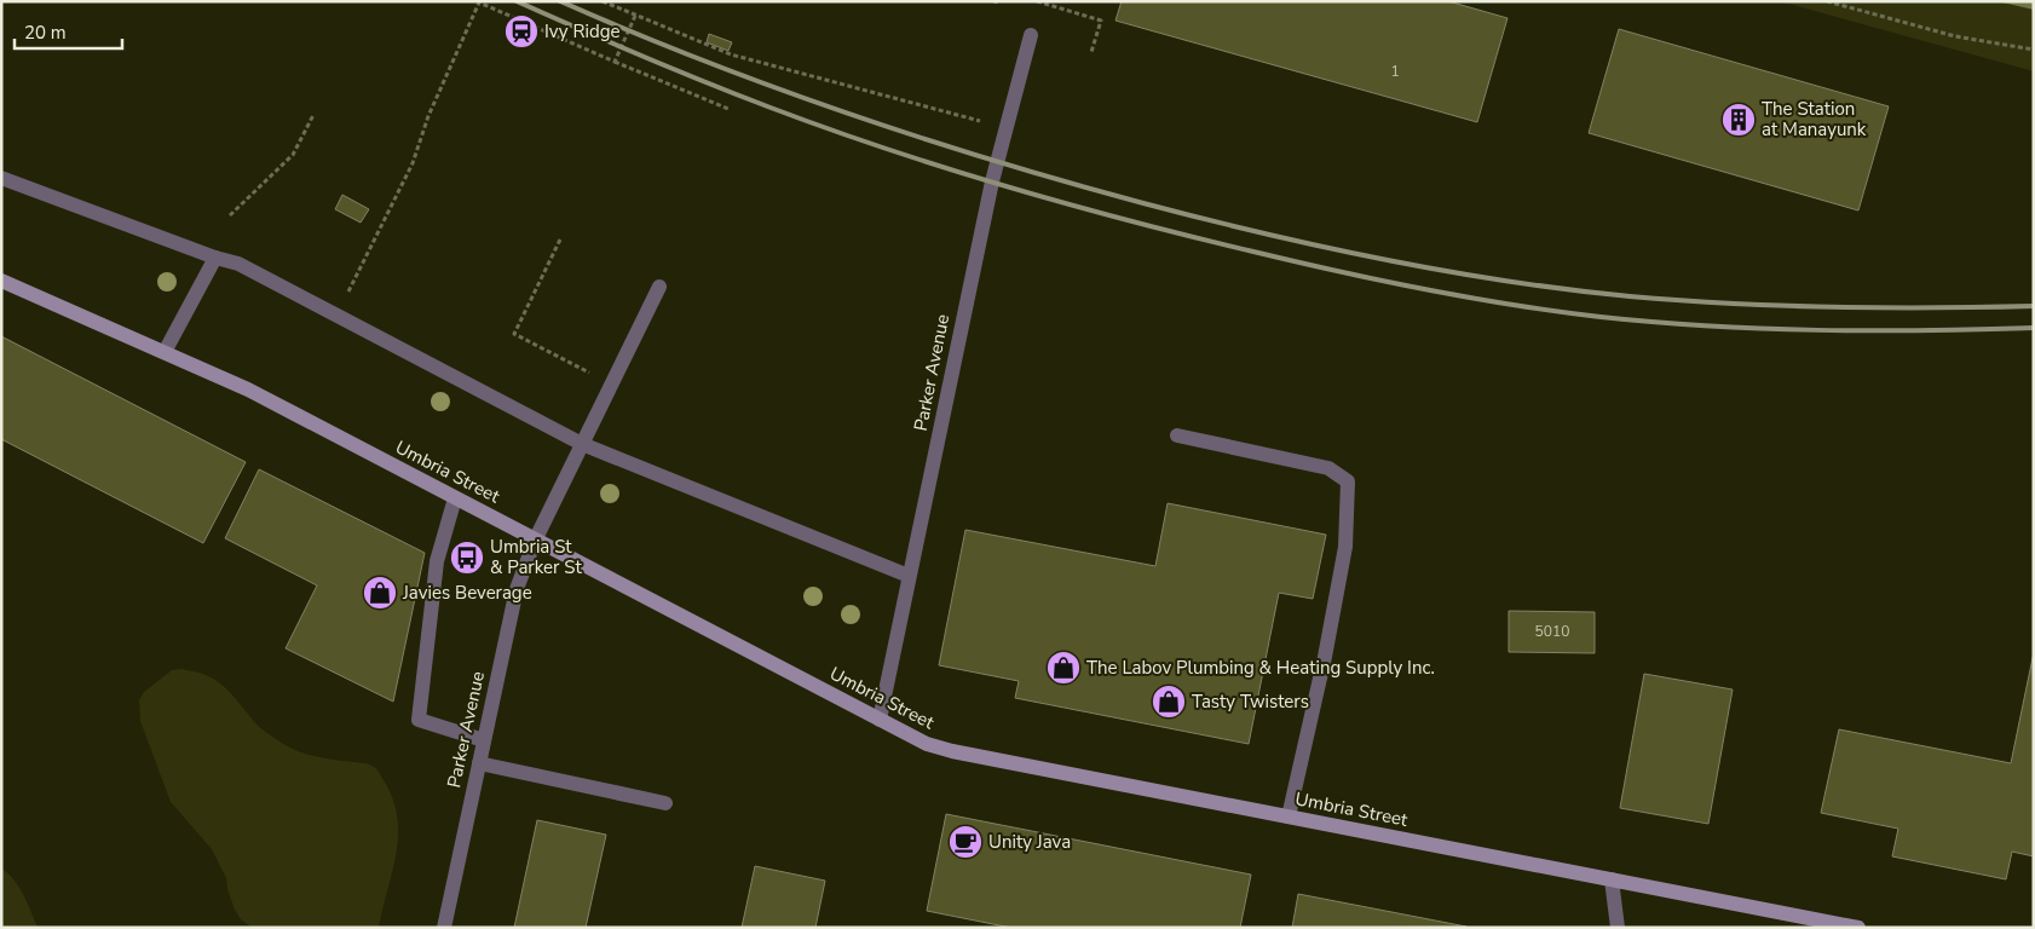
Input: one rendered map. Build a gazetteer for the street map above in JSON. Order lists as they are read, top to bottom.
{
  "streets": {
    "main road": ["Umbria Street"],
    "street": ["Parker Avenue"]
  },
  "crossings": [
    ["Parker Avenue", "Umbria Street"]
  ],
  "places": {
    "station": ["Ivy Ridge"],
    "building": ["The Station at Manayunk"],
    "bus stop": ["Umbria St & Parker St"],
    "shop": ["Javies Beverage", "The Labov Plumbing & Heating Supply Inc.", "Tasty Twisters"],
    "cafe": ["Unity Java"]
  },
  "house_numbers": ["1", "5010"],
  "scale_bar": "20 m"
}
